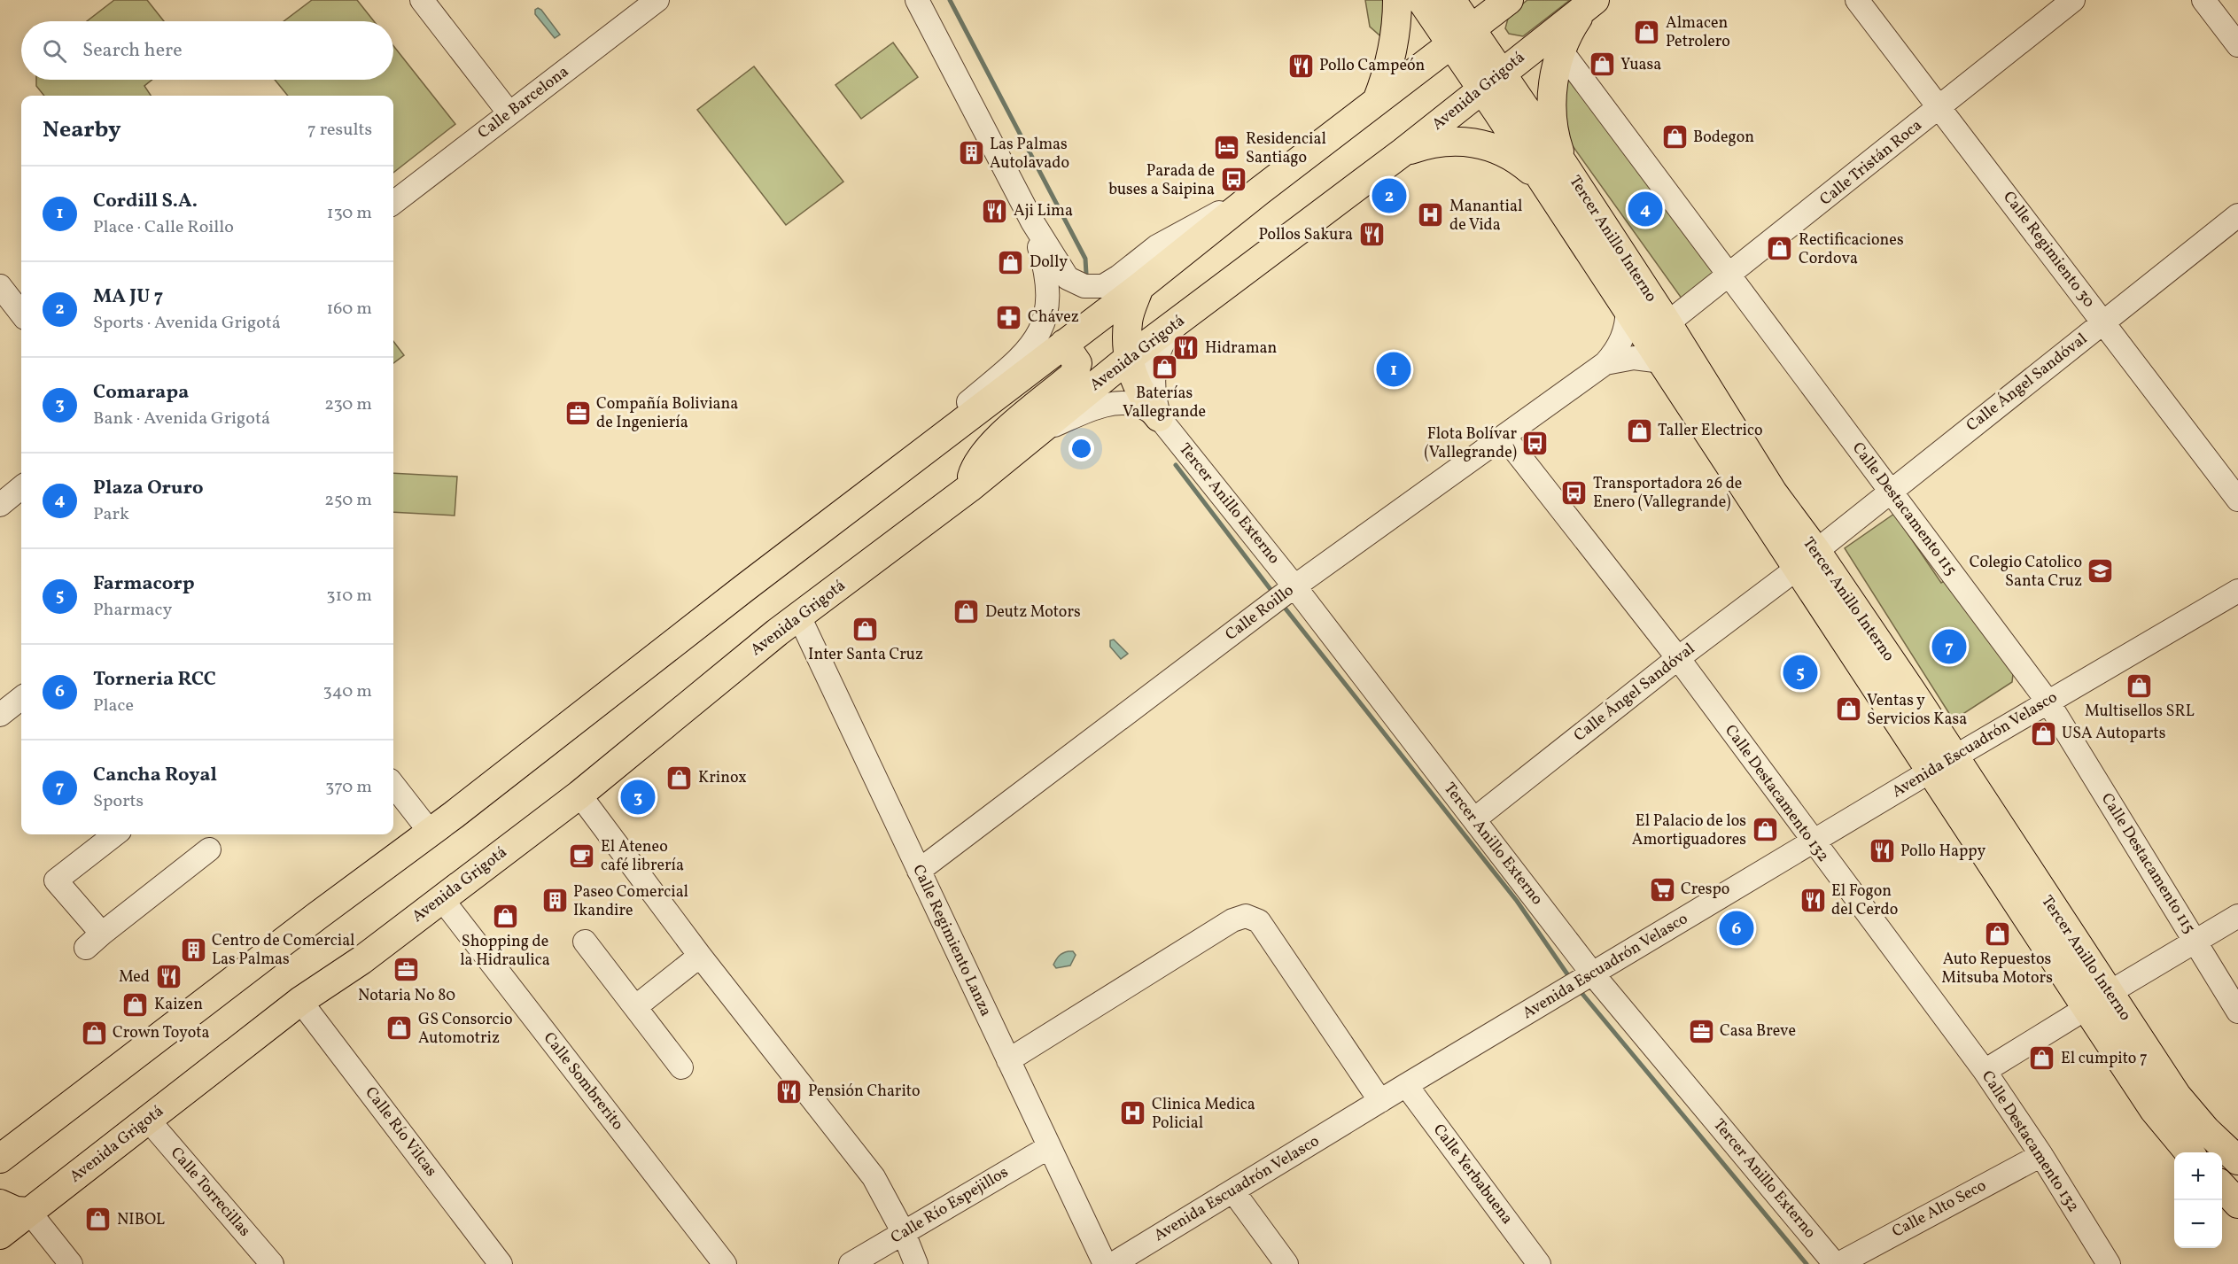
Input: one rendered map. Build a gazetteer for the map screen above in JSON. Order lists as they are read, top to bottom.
{
  "streets": {
    "main road": ["Avenida Grigotá", "Tercer Anillo Interno"],
    "street": [
      "Calle Barcelona",
      "Calle Tristán Roca",
      "Calle Regimiento 30",
      "Calle Ángel Sandóval",
      "Tercer Anillo Externo",
      "Calle Destacamento 115",
      "Calle Roillo",
      "Avenida Escuadrón Velasco",
      "Calle Destacamento 132",
      "Calle Regimiento Lanza",
      "Calle Sombrerito",
      "Calle Río Vilcas",
      "Calle Yerbabuena",
      "Calle Torrecillas",
      "Calle Río Espejillos",
      "Calle Alto Seco"
    ]
  },
  "crossings": [
    ["Avenida Grigotá", "Tercer Anillo Interno"],
    ["Avenida Grigotá", "Tercer Anillo Externo"],
    ["Avenida Grigotá", "Calle Regimiento Lanza"],
    ["Avenida Grigotá", "Calle Sombrerito"],
    ["Avenida Grigotá", "Calle Río Vilcas"],
    ["Avenida Grigotá", "Calle Torrecillas"],
    ["Calle Tristán Roca", "Tercer Anillo Interno"],
    ["Calle Tristán Roca", "Calle Regimiento 30"],
    ["Calle Tristán Roca", "Calle Destacamento 115"],
    ["Tercer Anillo Interno", "Calle Ángel Sandóval"],
    ["Tercer Anillo Interno", "Calle Roillo"],
    ["Tercer Anillo Interno", "Avenida Escuadrón Velasco"],
    ["Calle Regimiento 30", "Calle Ángel Sandóval"],
    ["Calle Ángel Sandóval", "Tercer Anillo Externo"],
    ["Calle Ángel Sandóval", "Calle Destacamento 115"],
    ["Calle Ángel Sandóval", "Calle Destacamento 132"],
    ["Tercer Anillo Externo", "Calle Roillo"],
    ["Tercer Anillo Externo", "Avenida Escuadrón Velasco"],
    ["Tercer Anillo Externo", "Calle Alto Seco"],
    ["Calle Destacamento 115", "Avenida Escuadrón Velasco"],
    ["Calle Roillo", "Calle Destacamento 132"],
    ["Calle Roillo", "Calle Regimiento Lanza"],
    ["Avenida Escuadrón Velasco", "Calle Destacamento 132"],
    ["Avenida Escuadrón Velasco", "Calle Yerbabuena"],
    ["Calle Destacamento 132", "Calle Alto Seco"],
    ["Calle Regimiento Lanza", "Calle Río Espejillos"]
  ],
  "places": {
    "shop": [
      "Almacen Petrolero",
      "Yuasa",
      "Bodegon",
      "Rectificaciones Cordova",
      "Dolly",
      "Baterías Vallegrande",
      "Taller Electrico",
      "Deutz Motors",
      "Inter Santa Cruz",
      "Multisellos SRL",
      "Ventas y Servicios Kasa",
      "USA Autoparts",
      "Krinox",
      "El Palacio de los Amortiguadores",
      "Shopping de la Hidraulica",
      "Auto Repuestos Mitsuba Motors",
      "Kaizen",
      "GS Consorcio Automotriz",
      "Crown Toyota",
      "El cumpito 7",
      "NIBOL"
    ],
    "restaurant": [
      "Pollo Campeón",
      "Aji Lima",
      "Pollos Sakura",
      "Hidraman",
      "Pollo Happy",
      "El Fogon del Cerdo",
      "Med",
      "Pensión Charito"
    ],
    "hotel": ["Residencial Santiago"],
    "building": ["Las Palmas Autolavado", "Paseo Comercial Ikandire", "Centro de Comercial Las Palmas"],
    "bus stop": ["Parada de buses a Saipina", "Flota Bolívar (Vallegrande)", "Transportadora 26 de Enero (Vallegrande)"],
    "hospital": ["Manantial de Vida", "Clinica Medica Policial"],
    "pharmacy": ["Chávez"],
    "office": ["Compañía Boliviana de Ingeniería", "Notaria No 80", "Casa Breve"],
    "school or university": ["Colegio Catolico Santa Cruz"],
    "cafe": ["El Ateneo café librería"],
    "supermarket": ["Crespo"]
  },
  "page": {
    "search": "Search here",
    "heading": ["Nearby", "7 results"],
    "list": [
      {
        "mark": "1",
        "name": "Cordill S.A.",
        "note": "Place · Calle Roillo",
        "value": "130 m"
      },
      {
        "mark": "2",
        "name": "MA JU 7",
        "note": "Sports · Avenida Grigotá",
        "value": "160 m"
      },
      {
        "mark": "3",
        "name": "Comarapa",
        "note": "Bank · Avenida Grigotá",
        "value": "230 m"
      },
      {
        "mark": "4",
        "name": "Plaza Oruro",
        "note": "Park",
        "value": "250 m"
      },
      {
        "mark": "5",
        "name": "Farmacorp",
        "note": "Pharmacy",
        "value": "310 m"
      },
      {
        "mark": "6",
        "name": "Torneria RCC",
        "note": "Place",
        "value": "340 m"
      },
      {
        "mark": "7",
        "name": "Cancha Royal",
        "note": "Sports",
        "value": "370 m"
      }
    ],
    "pins": [
      "2",
      "4",
      "1",
      "7",
      "5",
      "3",
      "6"
    ],
    "map_buttons": ["+", "−"]
  }
}
